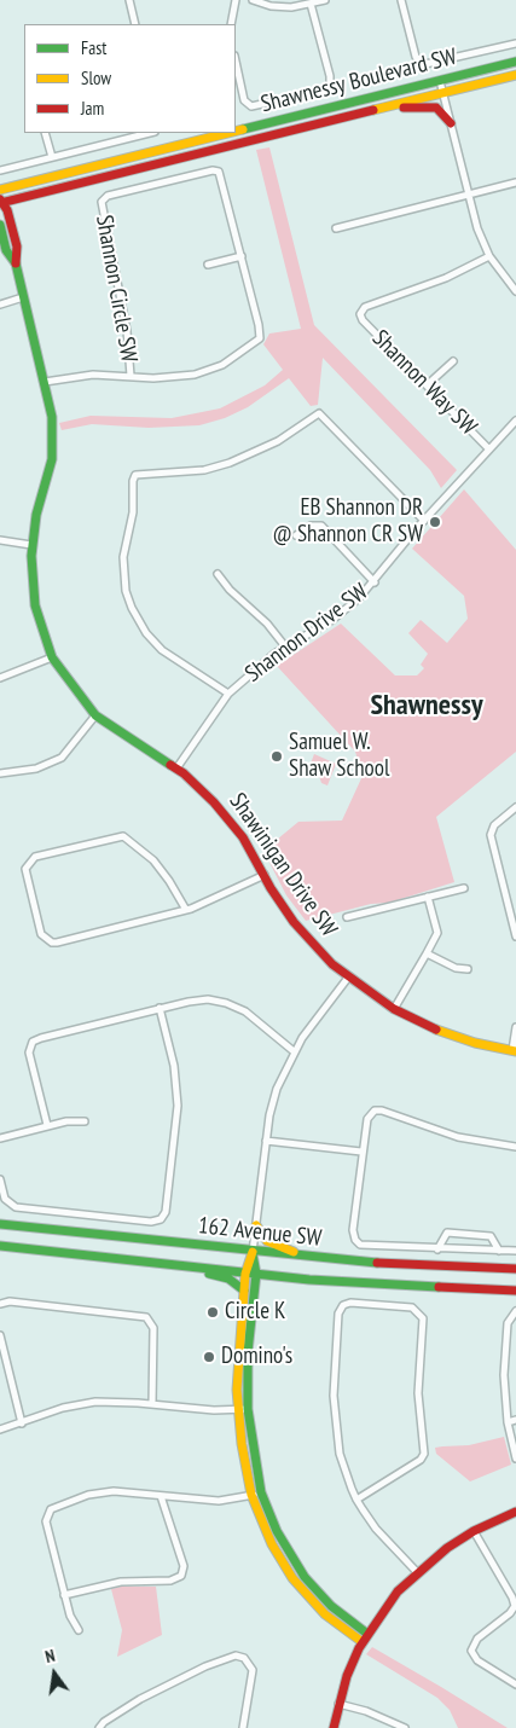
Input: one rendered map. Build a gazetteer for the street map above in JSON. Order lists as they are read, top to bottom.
{
  "streets": {
    "main road": ["Shawnessy Boulevard SW", "Shawinigan Drive SW", "162 Avenue SW"],
    "street": ["Shannon Circle SW", "Shannon Way SW", "Shannon Drive SW"]
  },
  "crossings": [
    ["Shawnessy Boulevard SW", "Shawinigan Drive SW"],
    ["Shannon Circle SW", "Shawinigan Drive SW"],
    ["Shannon Way SW", "Shannon Drive SW"],
    ["Shannon Drive SW", "Shawinigan Drive SW"]
  ],
  "districts": ["Shawnessy"],
  "places": [
    "EB Shannon DR @ Shannon CR SW",
    "Samuel W. Shaw School",
    "Circle K",
    "Domino's"
  ],
  "legend": ["Fast", "Slow", "Jam"],
  "north": "top"
}
